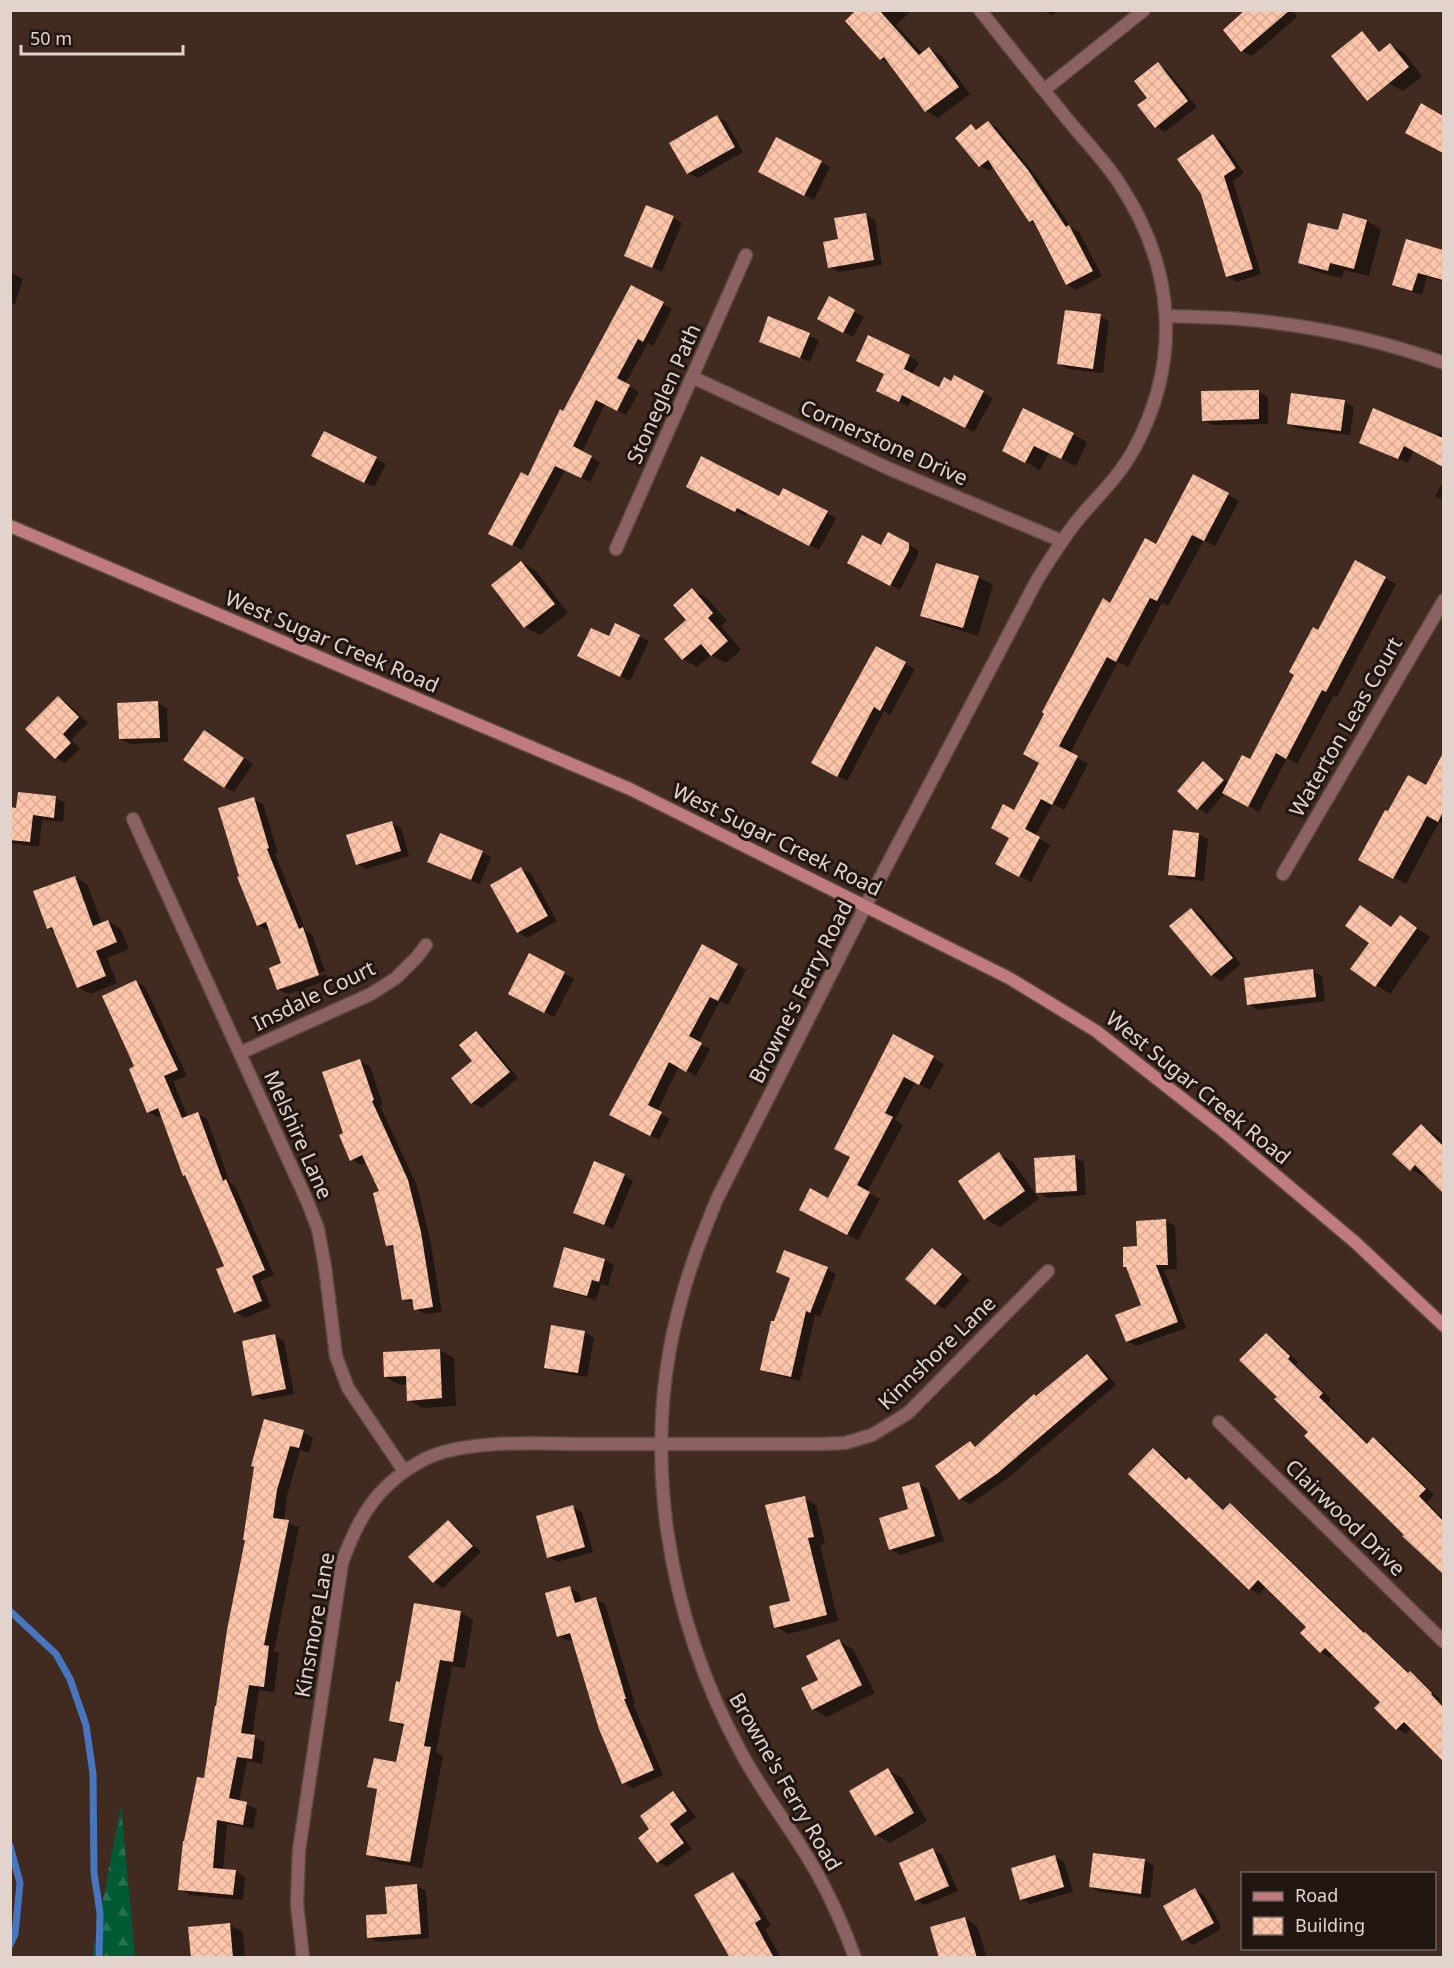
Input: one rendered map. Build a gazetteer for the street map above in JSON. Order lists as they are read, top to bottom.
{
  "streets": {
    "main road": ["West Sugar Creek Road"],
    "street": [
      "Stoneglen Path",
      "Cornerstone Drive",
      "Waterton Leas Court",
      "Browne's Ferry Road",
      "Insdale Court",
      "Melshire Lane",
      "Kinnshore Lane",
      "Clairwood Drive",
      "Kinsmore Lane"
    ]
  },
  "crossings": [
    ["Stoneglen Path", "Cornerstone Drive"],
    ["Cornerstone Drive", "Browne's Ferry Road"],
    ["West Sugar Creek Road", "Browne's Ferry Road"],
    ["Browne's Ferry Road", "Kinnshore Lane"],
    ["Browne's Ferry Road", "Kinsmore Lane"],
    ["Insdale Court", "Melshire Lane"],
    ["Melshire Lane", "Kinsmore Lane"],
    ["Kinnshore Lane", "Kinsmore Lane"]
  ],
  "legend": ["Road", "Building"],
  "scale_bar": "50 m"
}
